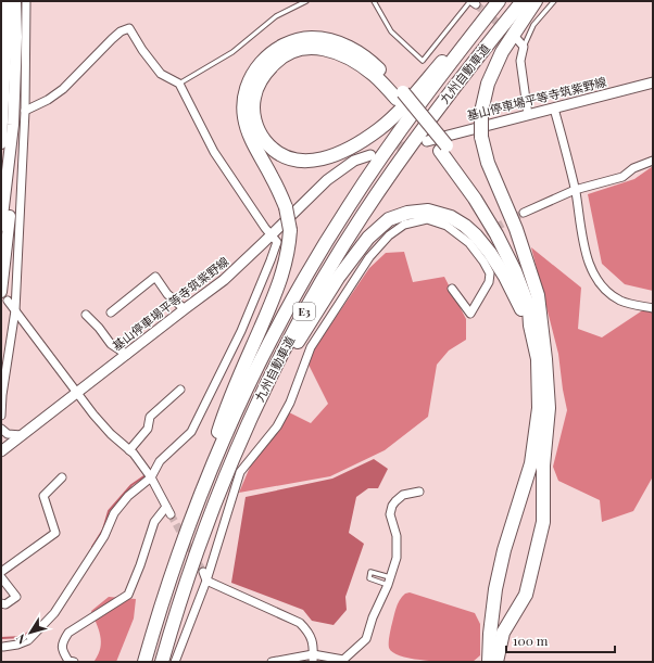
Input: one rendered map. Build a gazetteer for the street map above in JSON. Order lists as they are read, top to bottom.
{
  "streets": {
    "highway": ["九州自動車道", "E3"],
    "main road": ["基山停車場平等寺筑紫野線"]
  },
  "scale_bar": "100 m",
  "north": "bottom left"
}
